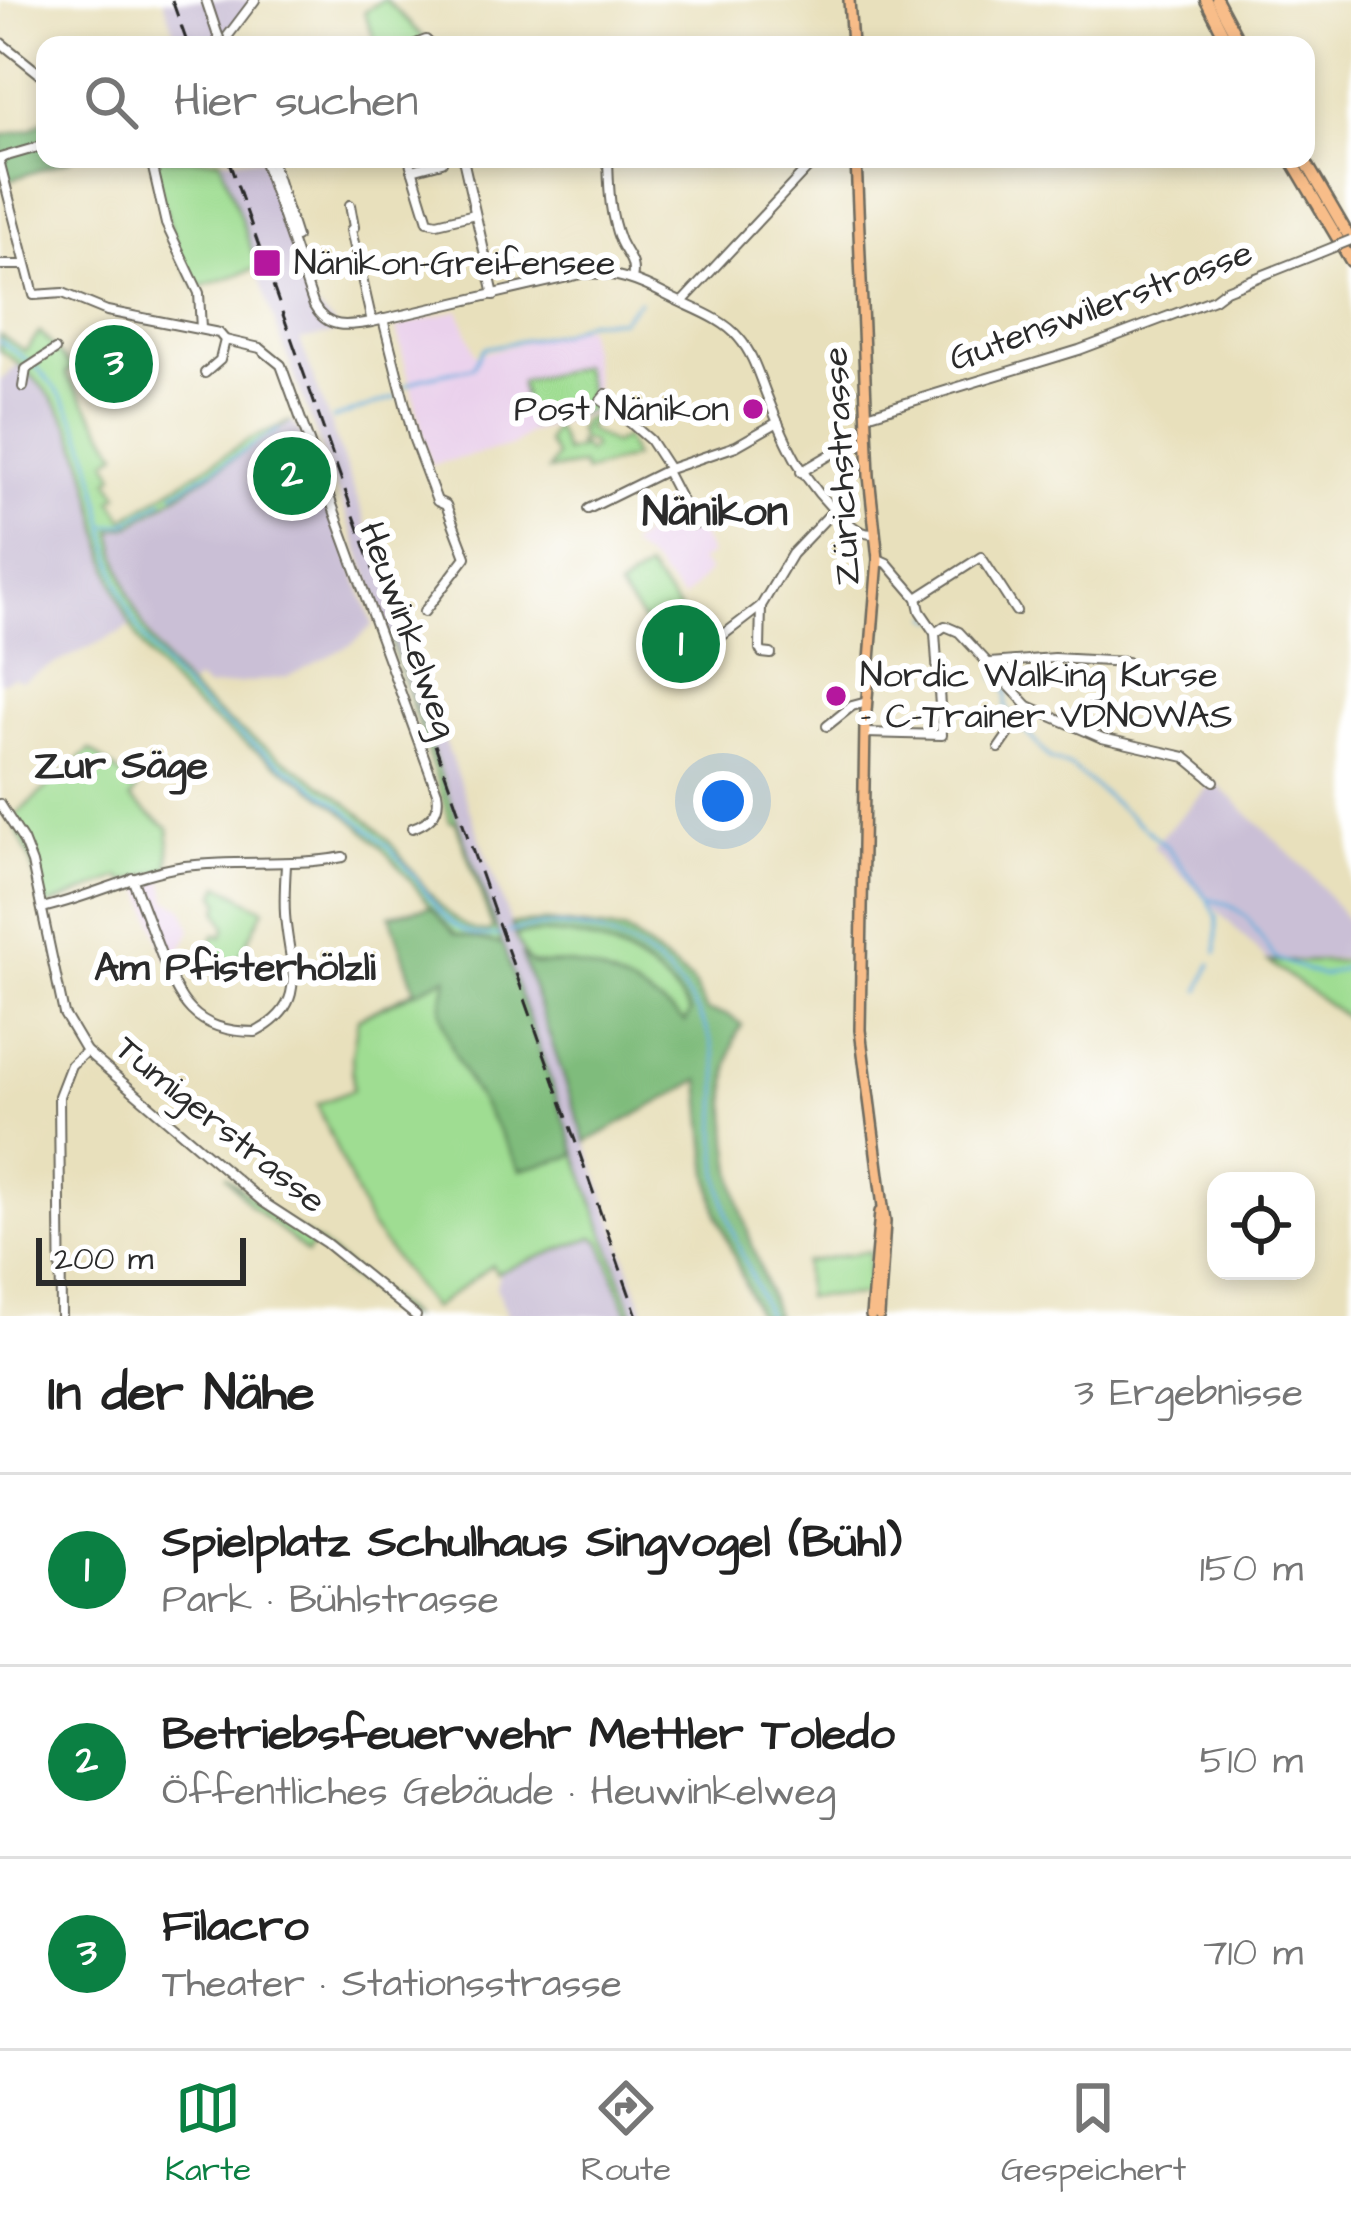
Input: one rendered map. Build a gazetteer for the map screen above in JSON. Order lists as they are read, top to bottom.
{
  "streets": {
    "main road": ["Zürichstrasse"],
    "street": ["Gutenswilerstrasse", "Heuwinkelweg", "Tumigerstrasse"]
  },
  "crossings": [
    ["Gutenswilerstrasse", "Zürichstrasse"]
  ],
  "districts": ["Nänikon", "Zur Säge", "Am Pfisterhölzli"],
  "places": {
    "transit": ["Nänikon-Greifensee"],
    "other": ["Post Nänikon", "Nordic Walking Kurse - C-Trainer VDNOWAS"]
  },
  "scale_bar": "200 m",
  "page": {
    "search": "Hier suchen",
    "pins": ["3", "2", "1"],
    "scale": "200 m",
    "heading": ["In der Nähe", "3 Ergebnisse"],
    "list": [
      {
        "mark": "1",
        "name": "Spielplatz Schulhaus Singvogel (Bühl)",
        "note": "Park · Bühlstrasse",
        "value": "150 m"
      },
      {
        "mark": "2",
        "name": "Betriebsfeuerwehr Mettler Toledo",
        "note": "Öffentliches Gebäude · Heuwinkelweg",
        "value": "510 m"
      },
      {
        "mark": "3",
        "name": "Filacro",
        "note": "Theater · Stationsstrasse",
        "value": "710 m"
      }
    ],
    "nav": ["Karte", "Route", "Gespeichert"]
  }
}
